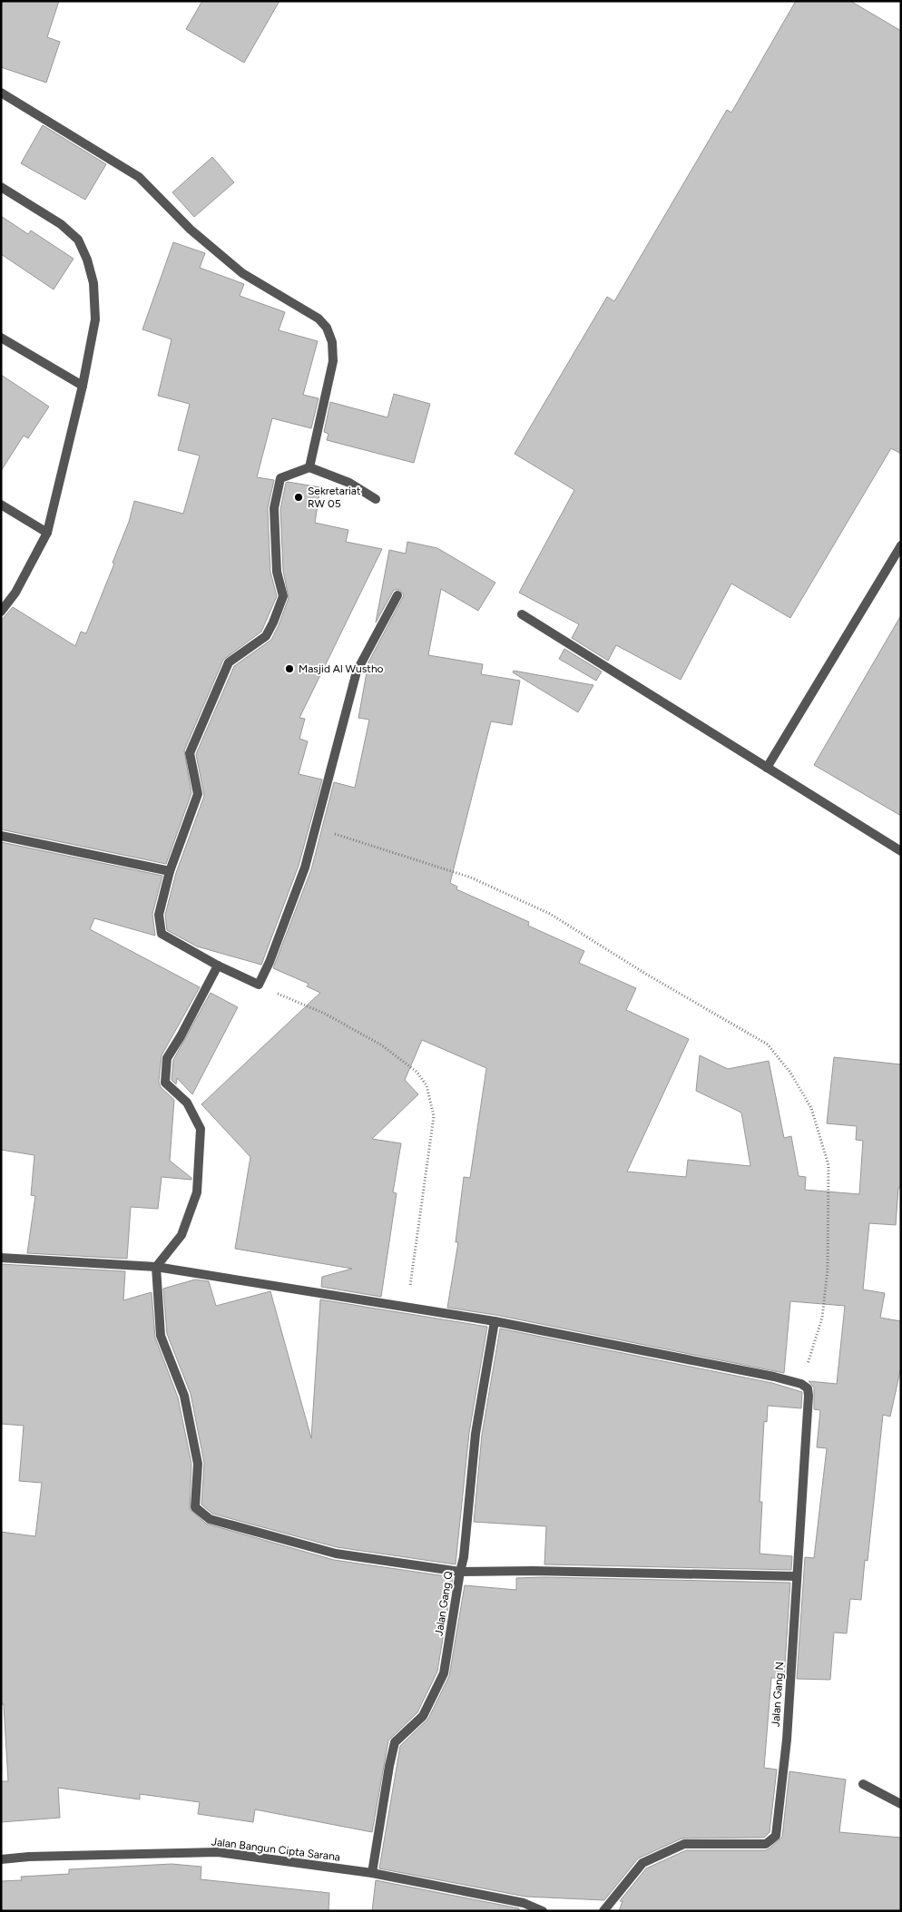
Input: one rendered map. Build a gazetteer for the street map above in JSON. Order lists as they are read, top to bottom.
{
  "streets": {
    "street": ["Jalan Gang Q", "Jalan Gang N", "Jalan Bangun Cipta Sarana"]
  },
  "crossings": [
    ["Jalan Gang Q", "Jalan Bangun Cipta Sarana"]
  ],
  "places": ["Sekretariat RW 05", "Masjid Al Wustho"]
}
